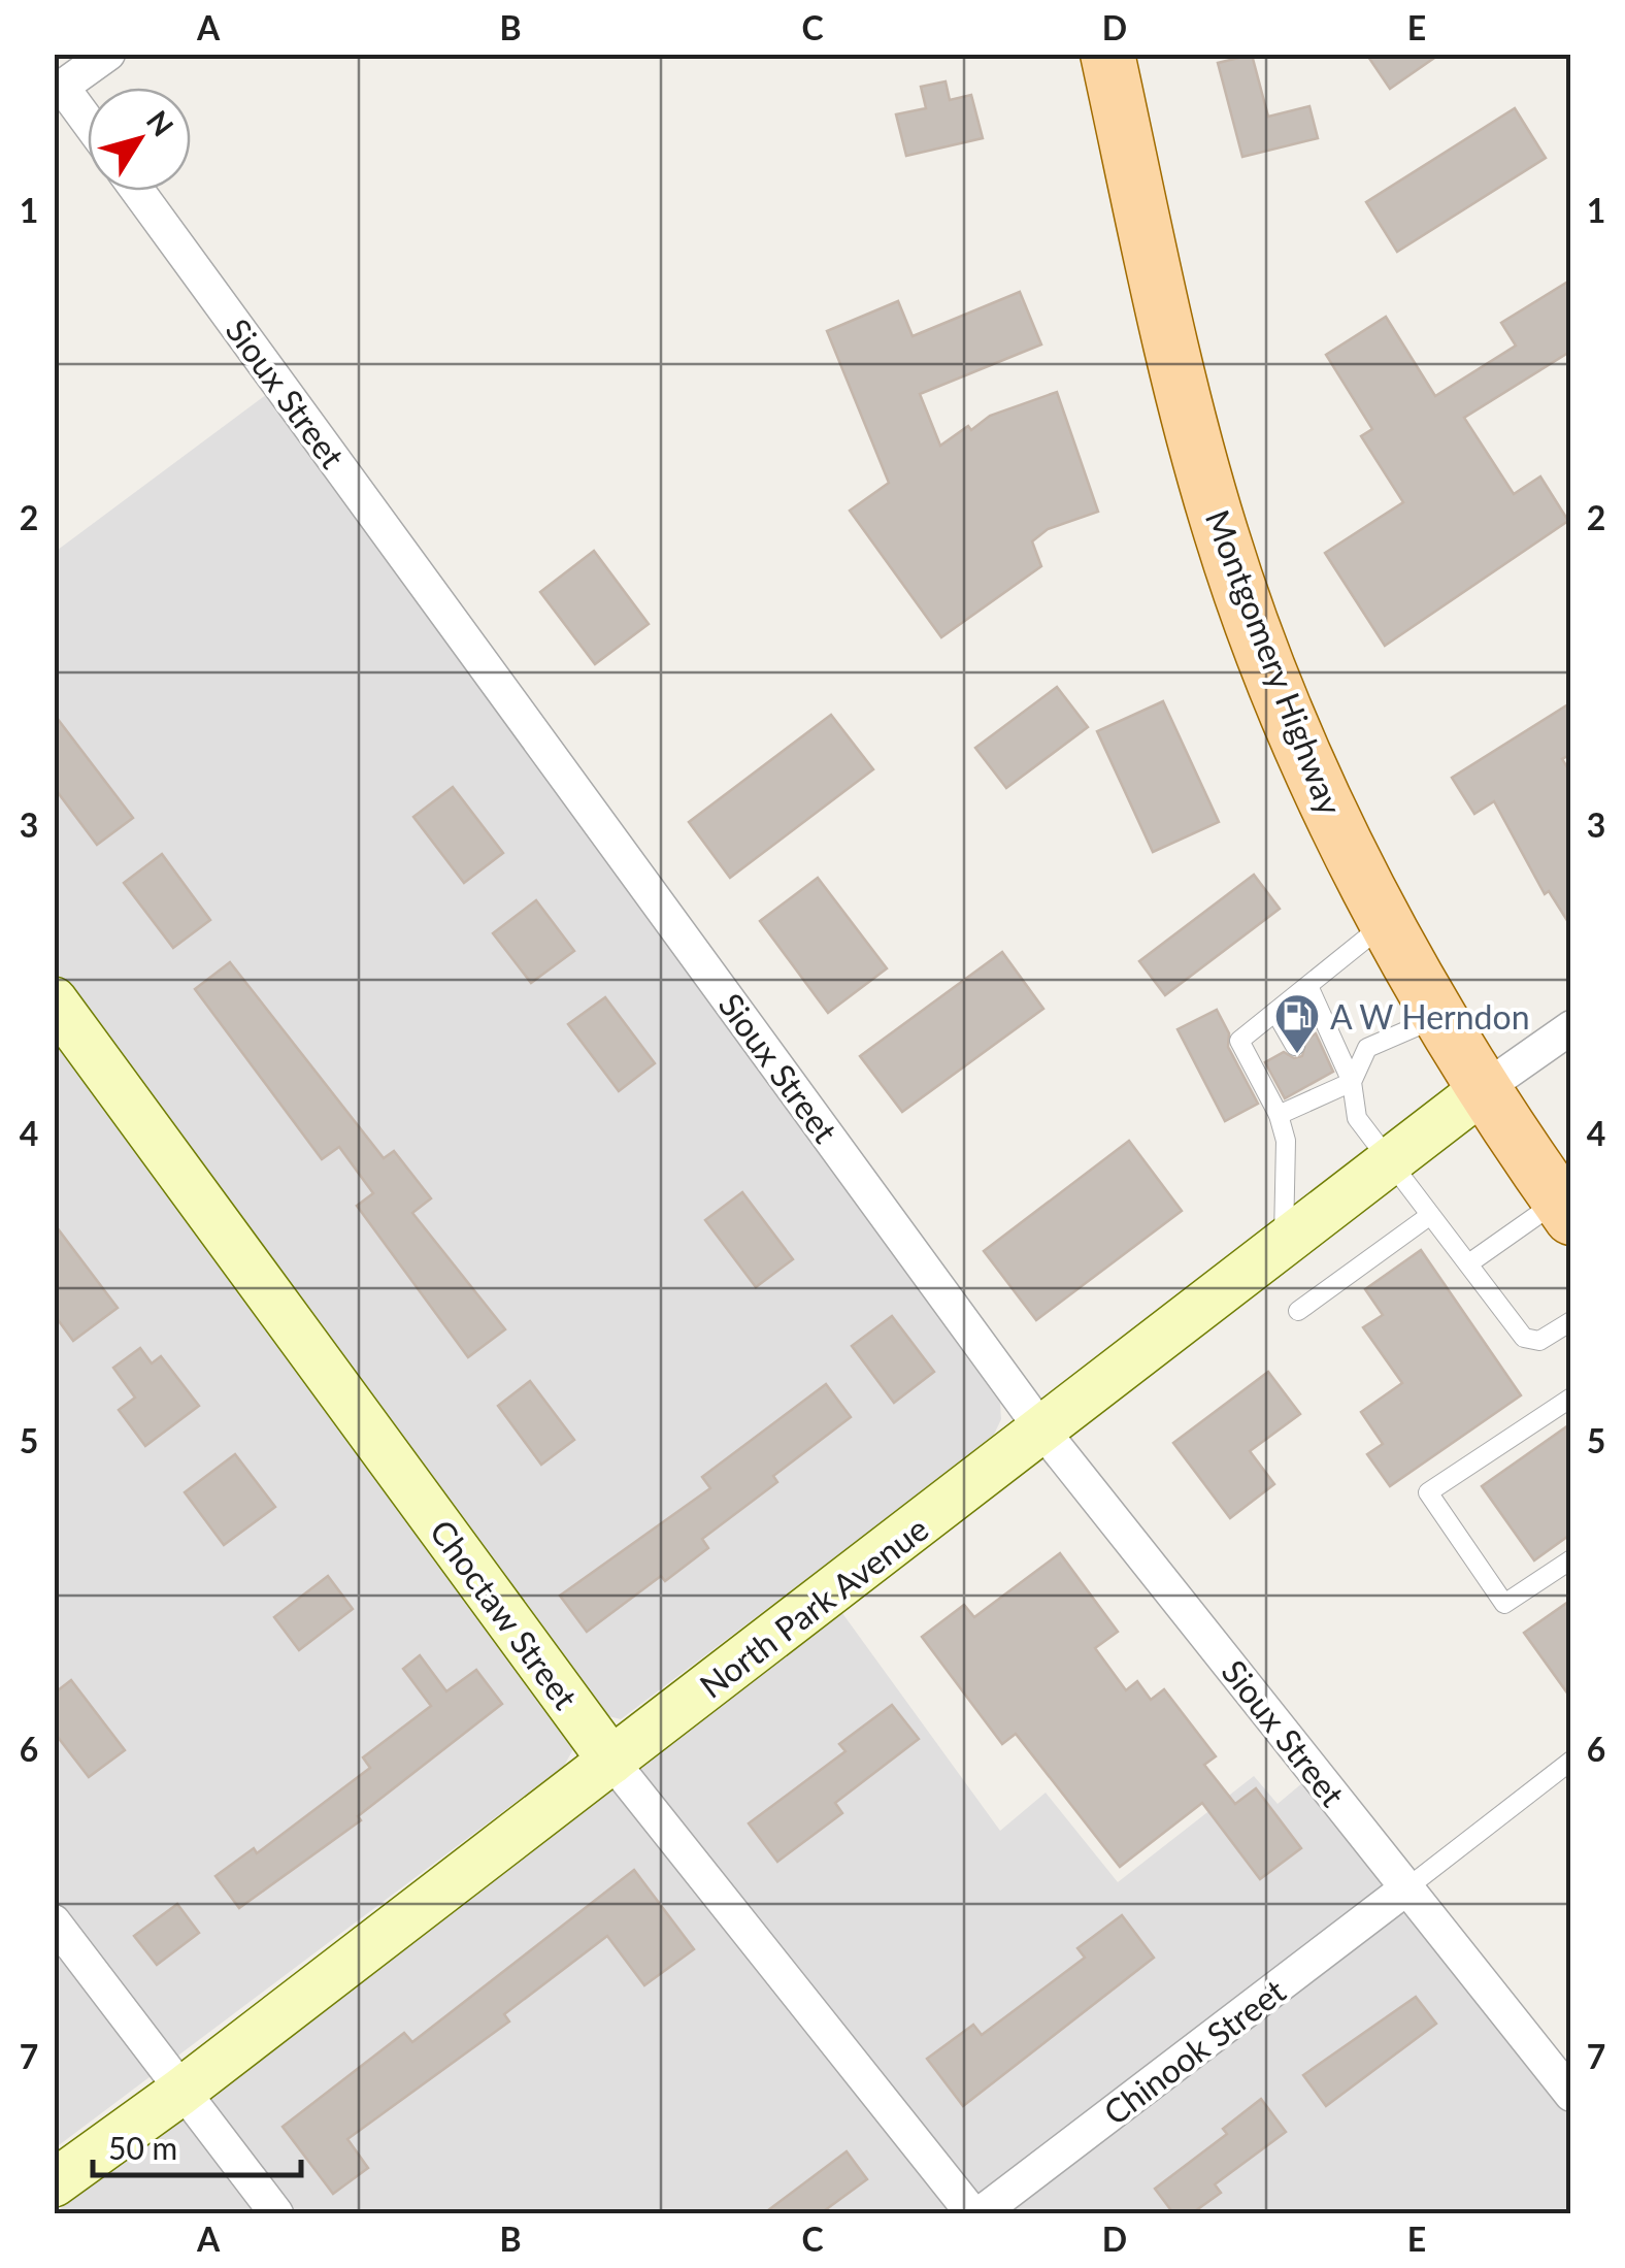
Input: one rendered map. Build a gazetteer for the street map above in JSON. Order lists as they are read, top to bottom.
{
  "streets": {
    "main road": ["Montgomery Highway"],
    "street": [
      "Sioux Street",
      "North Park Avenue",
      "Choctaw Street",
      "Chinook Street"
    ]
  },
  "crossings": [
    ["Sioux Street", "North Park Avenue"],
    ["Sioux Street", "Chinook Street"],
    ["Montgomery Highway", "North Park Avenue"],
    ["North Park Avenue", "Choctaw Street"]
  ],
  "places": {
    "fuel station": ["A W Herndon"]
  },
  "scale_bar": "50 m",
  "north": "top right",
  "grid": {
    "columns": [
      "A",
      "B",
      "C",
      "D",
      "E"
    ],
    "rows": [
      "1",
      "2",
      "3",
      "4",
      "5",
      "6",
      "7"
    ]
  }
}
